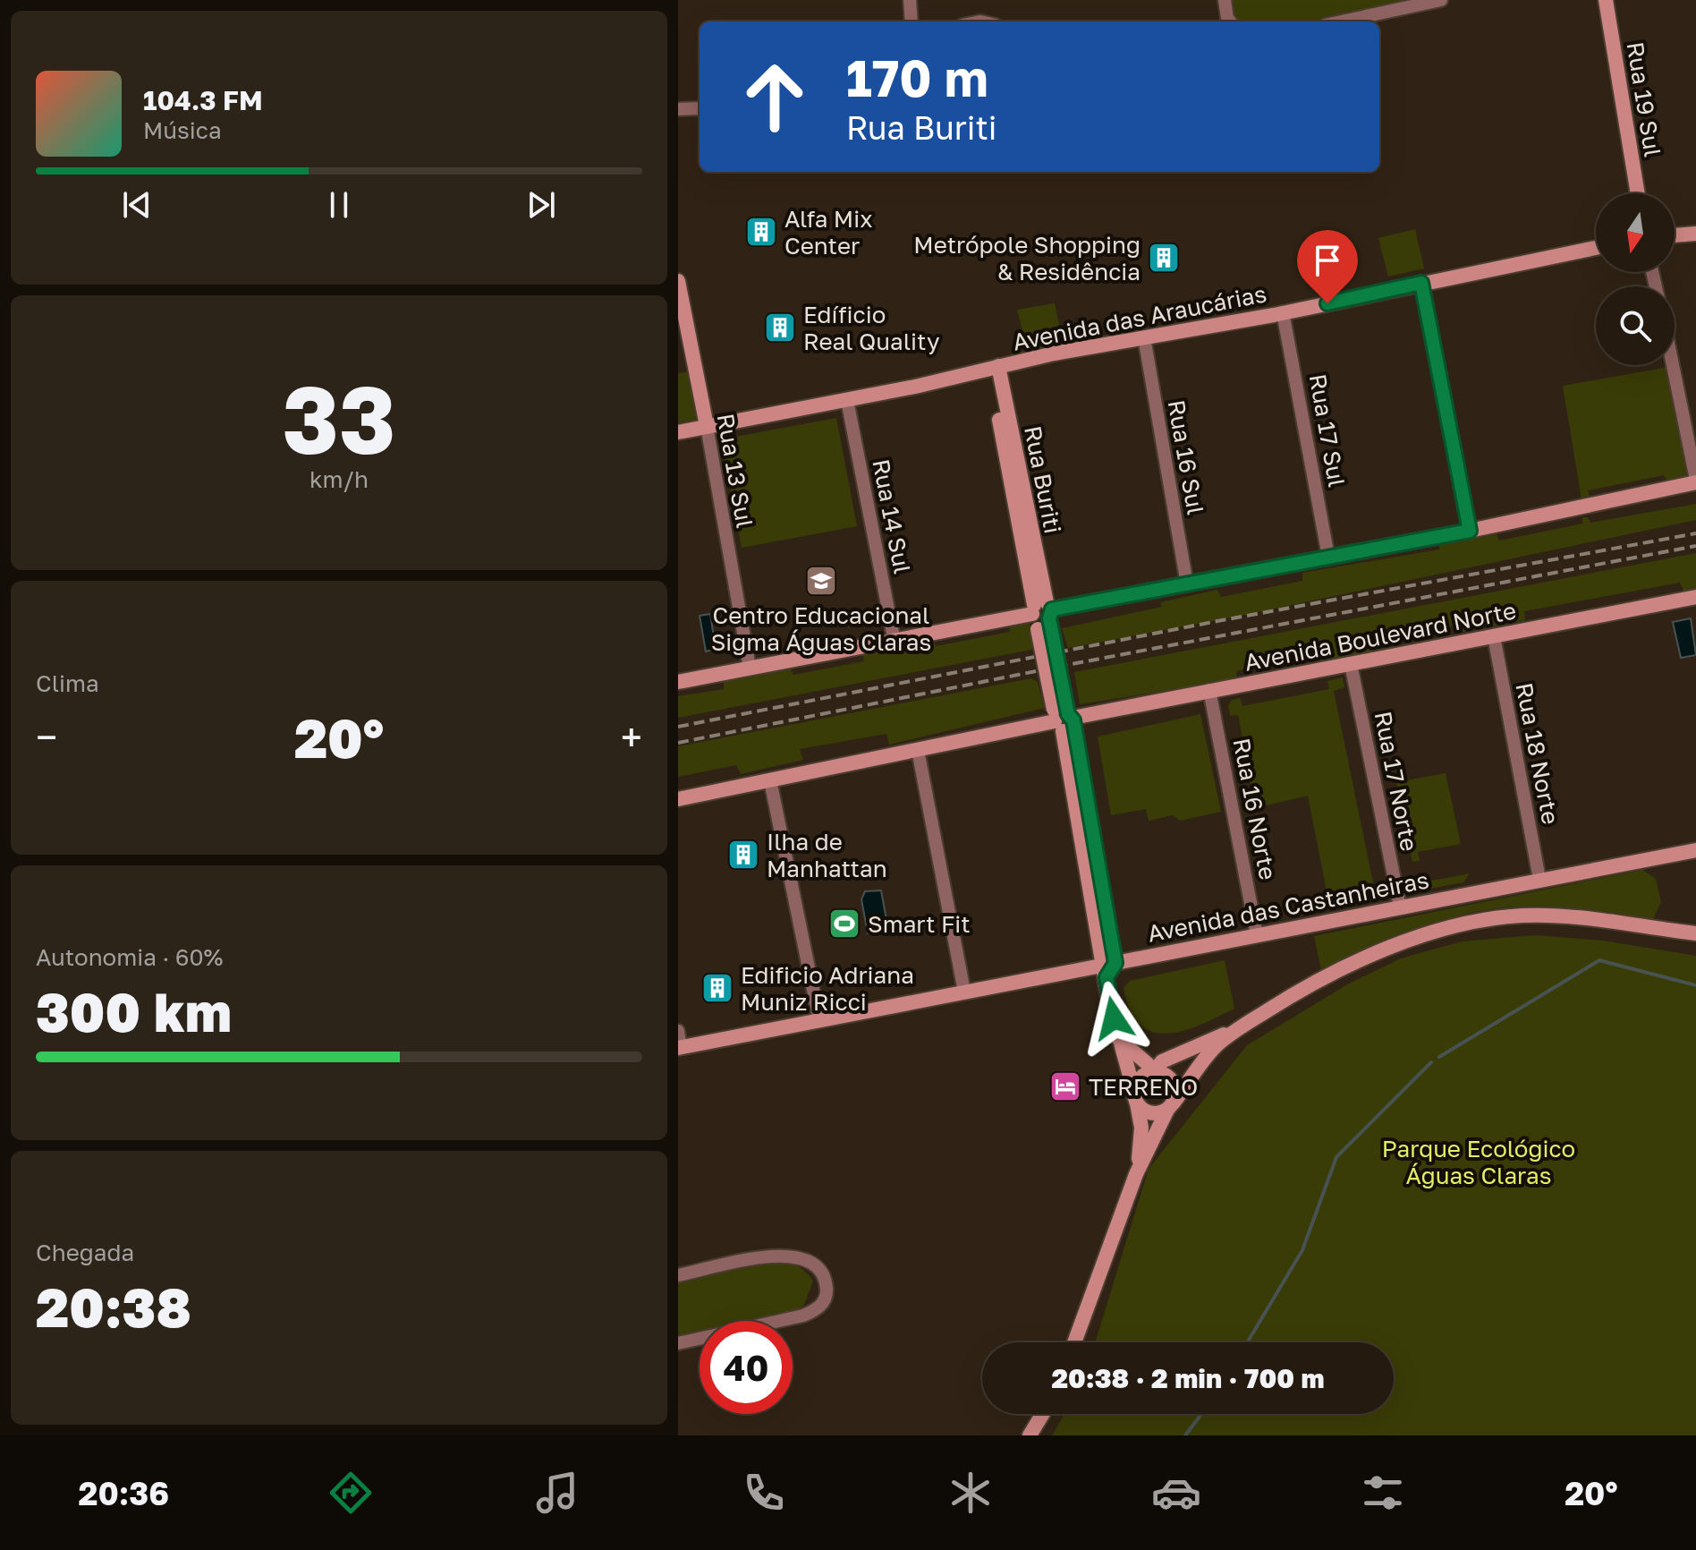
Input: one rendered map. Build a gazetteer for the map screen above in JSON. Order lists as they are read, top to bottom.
{
  "streets": {
    "street": [
      "Rua 19 Sul",
      "Avenida das Araucárias",
      "Rua 17 Sul",
      "Rua 16 Sul",
      "Rua 13 Sul",
      "Rua Buriti",
      "Rua 14 Sul",
      "Avenida Boulevard Norte",
      "Rua 18 Norte",
      "Rua 17 Norte",
      "Rua 16 Norte",
      "Avenida das Castanheiras"
    ]
  },
  "crossings": [
    ["Avenida das Araucárias", "Rua 17 Sul"],
    ["Avenida das Araucárias", "Rua 16 Sul"],
    ["Avenida das Araucárias", "Rua 13 Sul"],
    ["Avenida das Araucárias", "Rua Buriti"],
    ["Avenida das Araucárias", "Rua 14 Sul"],
    ["Rua Buriti", "Avenida Boulevard Norte"],
    ["Rua Buriti", "Avenida das Castanheiras"],
    ["Avenida Boulevard Norte", "Rua 18 Norte"],
    ["Avenida Boulevard Norte", "Rua 17 Norte"],
    ["Avenida Boulevard Norte", "Rua 16 Norte"],
    ["Rua 18 Norte", "Avenida das Castanheiras"],
    ["Rua 17 Norte", "Avenida das Castanheiras"],
    ["Rua 16 Norte", "Avenida das Castanheiras"]
  ],
  "parks": ["Parque Ecológico Águas Claras"],
  "places": {
    "building": [
      "Alfa Mix Center",
      "Metrópole Shopping & Residência",
      "Edíficio Real Quality",
      "Ilha de Manhattan",
      "Edificio Adriana Muniz Ricci"
    ],
    "school or university": ["Centro Educacional Sigma Águas Claras"],
    "sports": ["Smart Fit"],
    "hotel": ["TERRENO"]
  },
  "north": "bottom",
  "page": {
    "turn": ["170 m", "Rua Buriti"],
    "song": ["104.3 FM", "Música"],
    "tile": [
      ["33", "km/h"],
      "Clima",
      ["Autonomia · 60%", "300 km"],
      ["Chegada", "20:38"]
    ],
    "heat": ["−", "20°", "+"],
    "limit": "40",
    "trip": "20:38 · 2 min · 700 m",
    "tabs": ["20:36", "20°"]
  }
}
